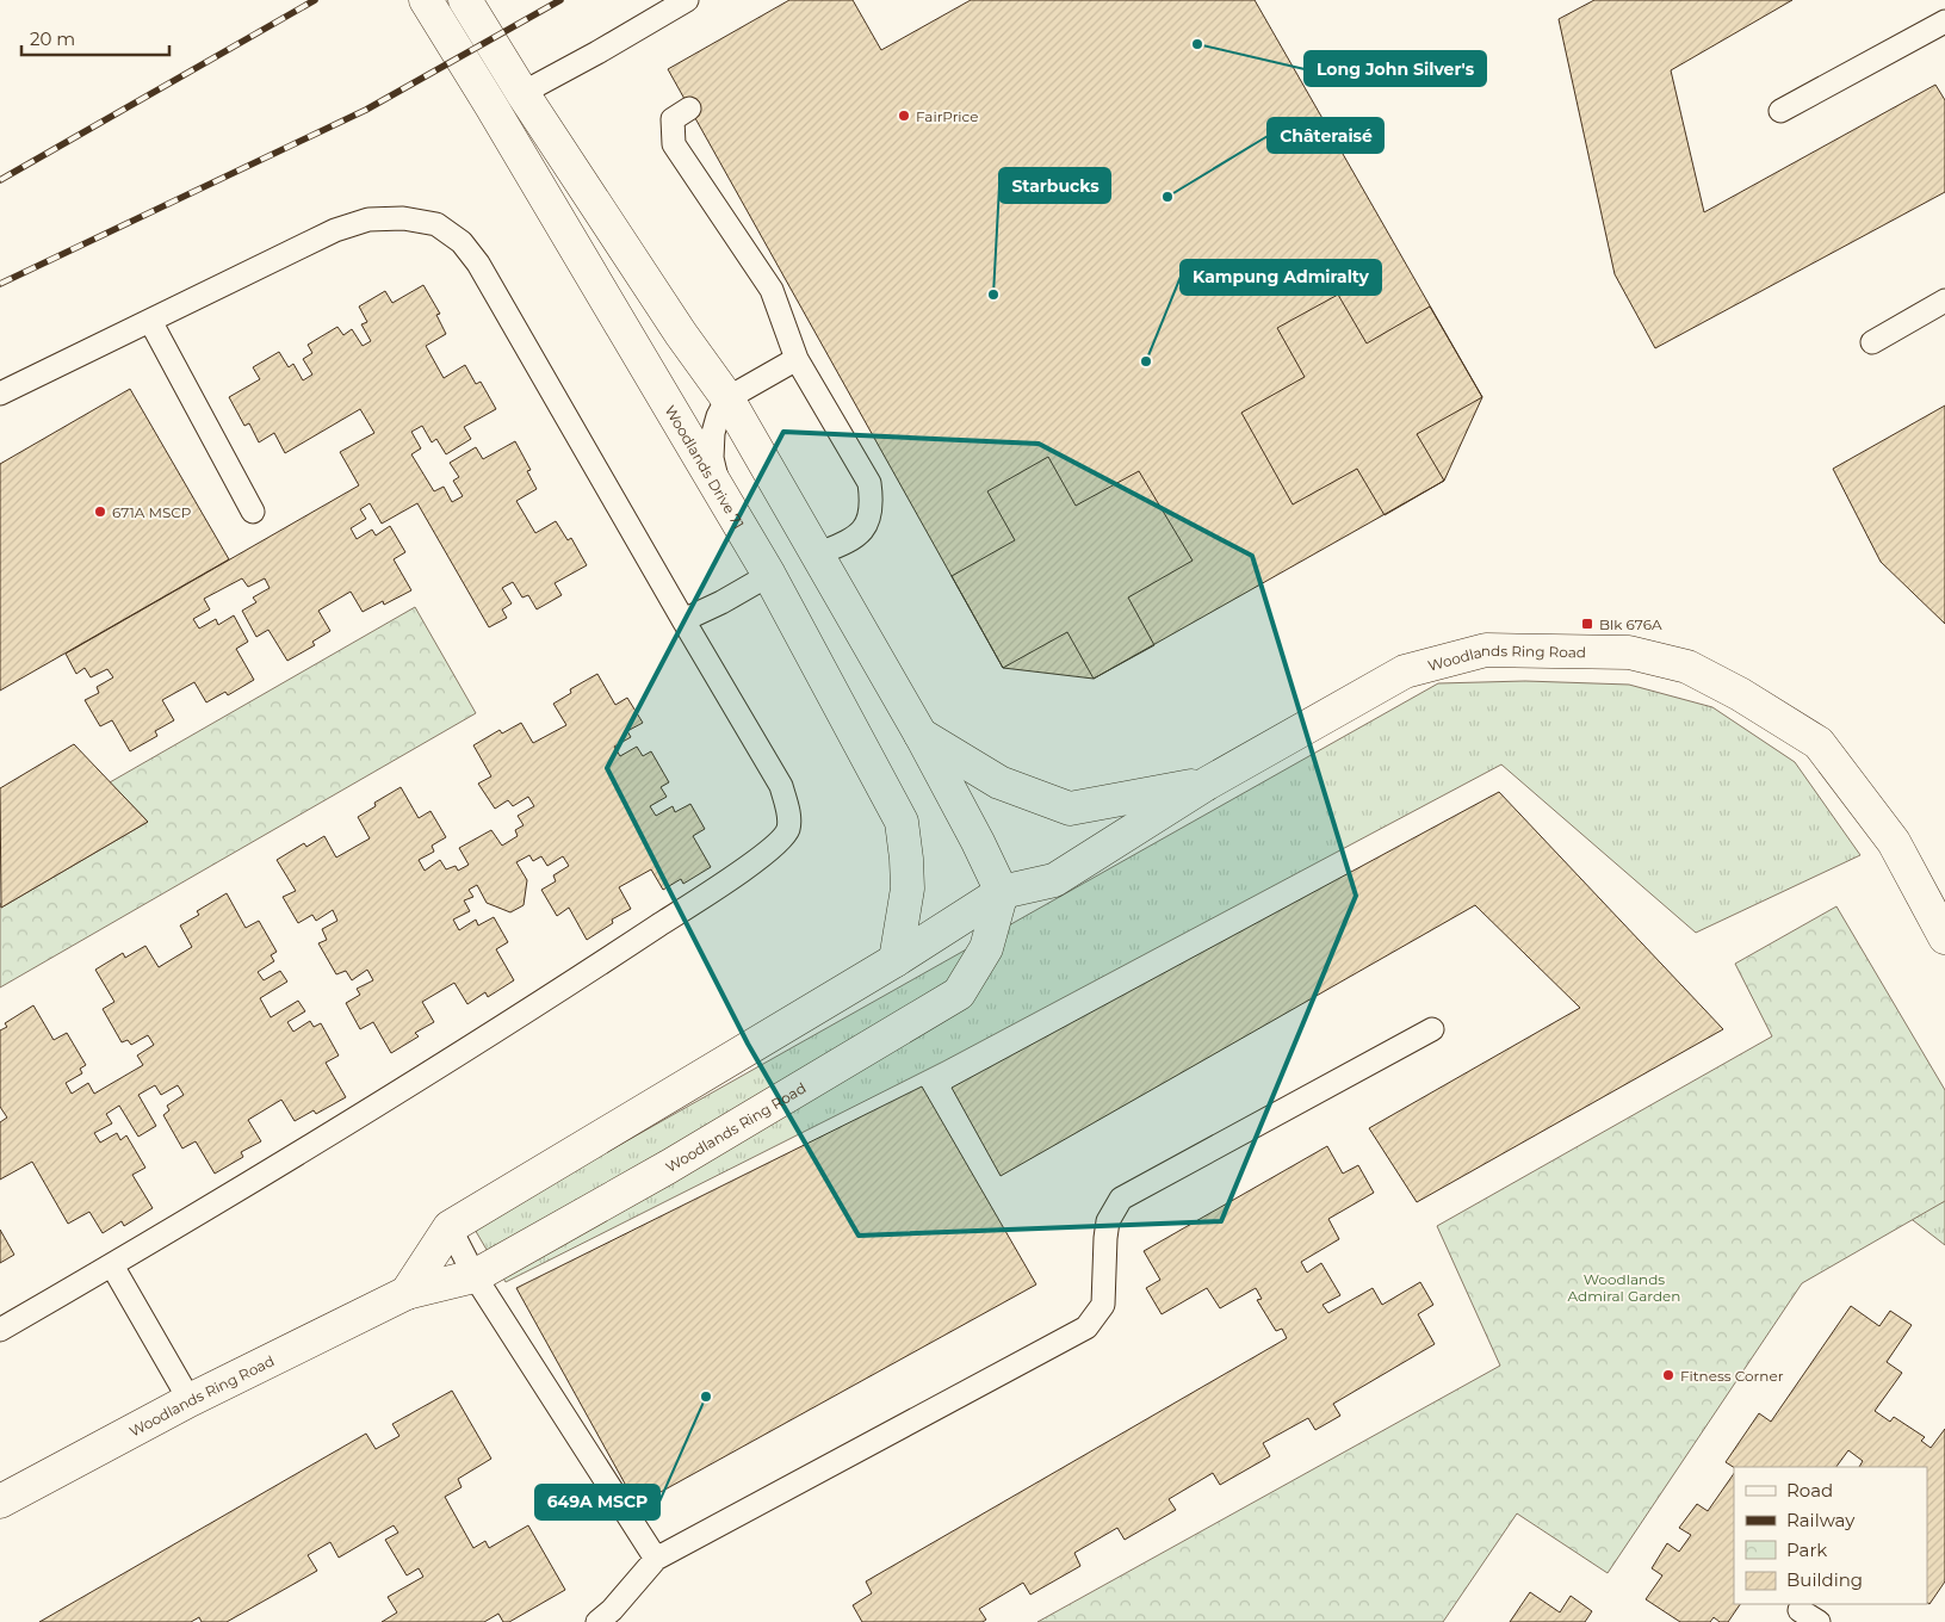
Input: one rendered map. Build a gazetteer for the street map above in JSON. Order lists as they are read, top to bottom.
{
  "streets": {
    "street": ["Woodlands Drive 71", "Woodlands Ring Road"]
  },
  "crossings": [
    ["Woodlands Drive 71", "Woodlands Ring Road"]
  ],
  "parks": ["Woodlands Admiral Garden"],
  "places": {
    "other": [
      "Long John Silver's",
      "FairPrice",
      "Châteraisé",
      "Starbucks",
      "Kampung Admiralty",
      "671A MSCP",
      "Fitness Corner",
      "649A MSCP"
    ],
    "transit": ["Blk 676A"]
  },
  "legend": [
    "Road",
    "Railway",
    "Park",
    "Building"
  ],
  "scale_bar": "20 m"
}
